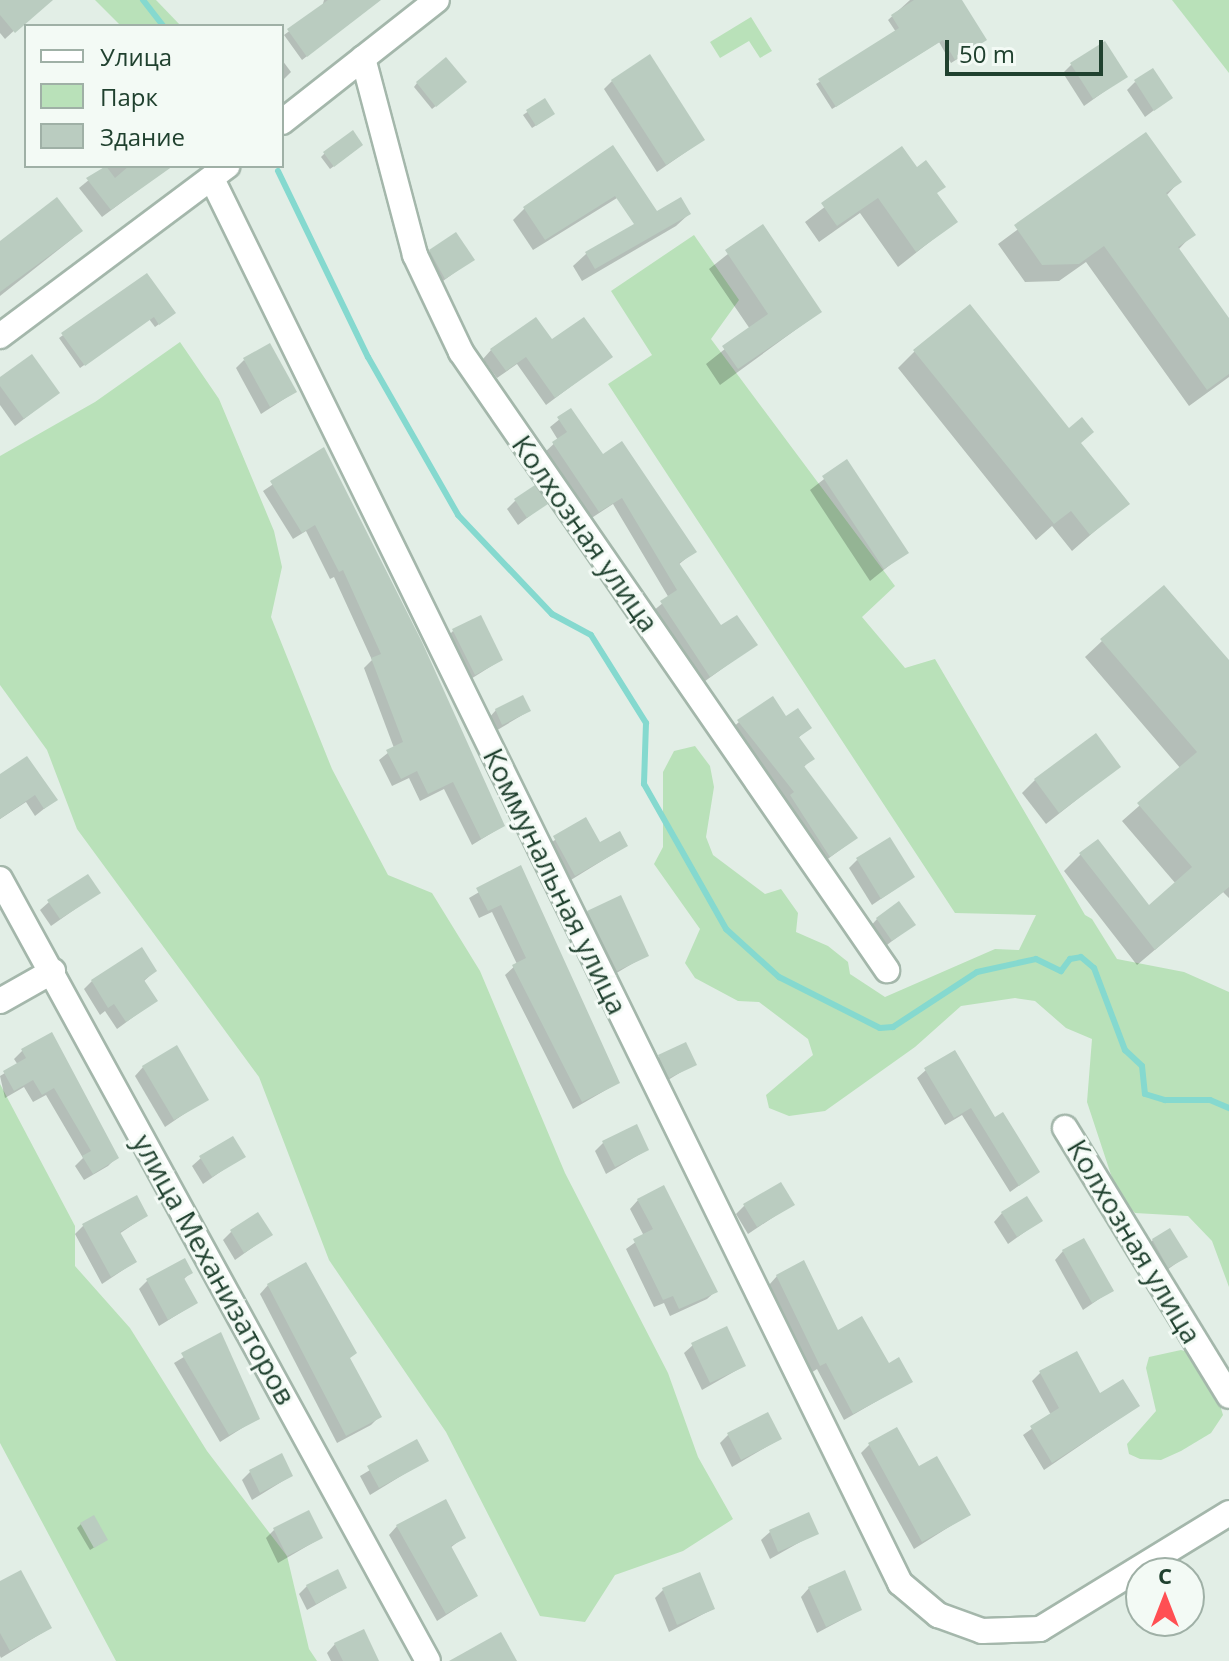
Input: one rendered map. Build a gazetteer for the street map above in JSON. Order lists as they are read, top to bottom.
{
  "streets": {
    "street": ["Колхозная улица", "Коммунальная улица", "улица Механизаторов"]
  },
  "legend": ["Улица", "Парк", "Здание"],
  "scale_bar": "50 m",
  "north": "top"
}
